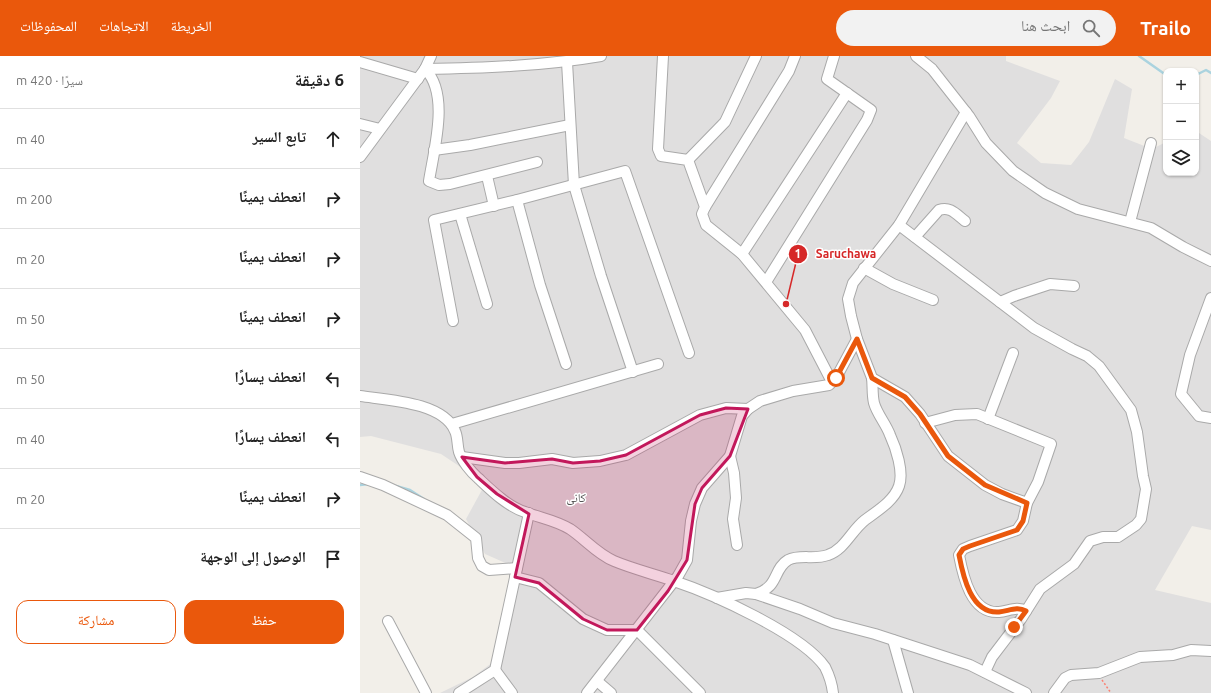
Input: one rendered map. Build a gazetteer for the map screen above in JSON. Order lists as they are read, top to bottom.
{
  "districts": ["کانی"],
  "places": ["Saruchawa"],
  "page": {
    "header": "Trailo",
    "search": "ابحث هنا",
    "nav": ["الخريطة", "الاتجاهات", "المحفوظات"],
    "heading": ["6 دقيقة", "سيرًا · 420 m"],
    "map_buttons": ["+", "−"],
    "list": [
      ["تابع السير", "40 m"],
      ["انعطف يمينًا", "200 m"],
      ["انعطف يمينًا", "20 m"],
      ["انعطف يمينًا", "50 m"],
      ["انعطف يسارًا", "50 m"],
      ["انعطف يسارًا", "40 m"],
      ["انعطف يمينًا", "20 m"],
      "الوصول إلى الوجهة"
    ],
    "buttons": ["حفظ", "مشاركة"]
  }
}
